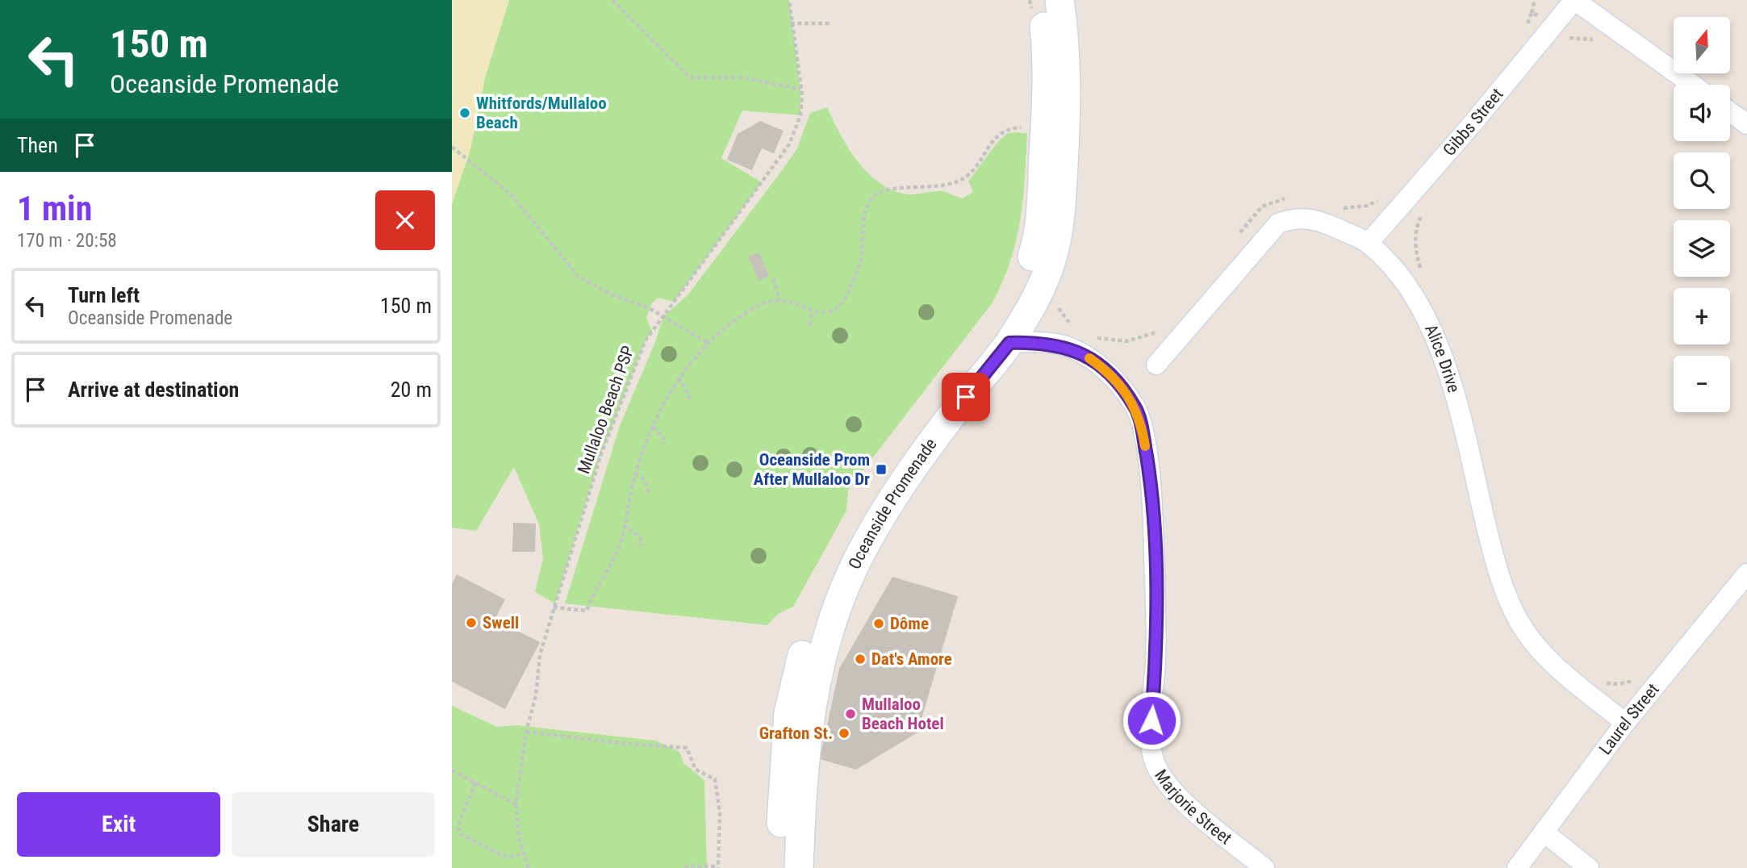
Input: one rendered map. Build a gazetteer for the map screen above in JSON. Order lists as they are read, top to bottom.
{
  "streets": {
    "main road": ["Oceanside Promenade"],
    "street": [
      "Gibbs Street",
      "Alice Drive",
      "Laurel Street",
      "Marjorie Street"
    ],
    "path": ["Mullaloo Beach PSP"]
  },
  "crossings": [
    ["Gibbs Street", "Alice Drive"],
    ["Alice Drive", "Laurel Street"],
    ["Oceanside Promenade", "Marjorie Street"]
  ],
  "places": {
    "other": [
      "Whitfords/Mullaloo Beach",
      "Swell",
      "Dôme",
      "Dat's Amore",
      "Mullaloo Beach Hotel",
      "Grafton St."
    ],
    "transit": ["Oceanside Prom After Mullaloo Dr"]
  },
  "north": "top",
  "page": {
    "turn": ["150 m", "Oceanside Promenade"],
    "map_buttons": ["+", "−"],
    "then": "Then",
    "heading": ["1 min", "170 m · 20:58"],
    "list": [
      {
        "name": "Turn left",
        "note": "Oceanside Promenade",
        "value": "150 m"
      },
      {
        "name": "Arrive at destination",
        "value": "20 m"
      }
    ],
    "buttons": ["Exit", "Share"]
  }
}
